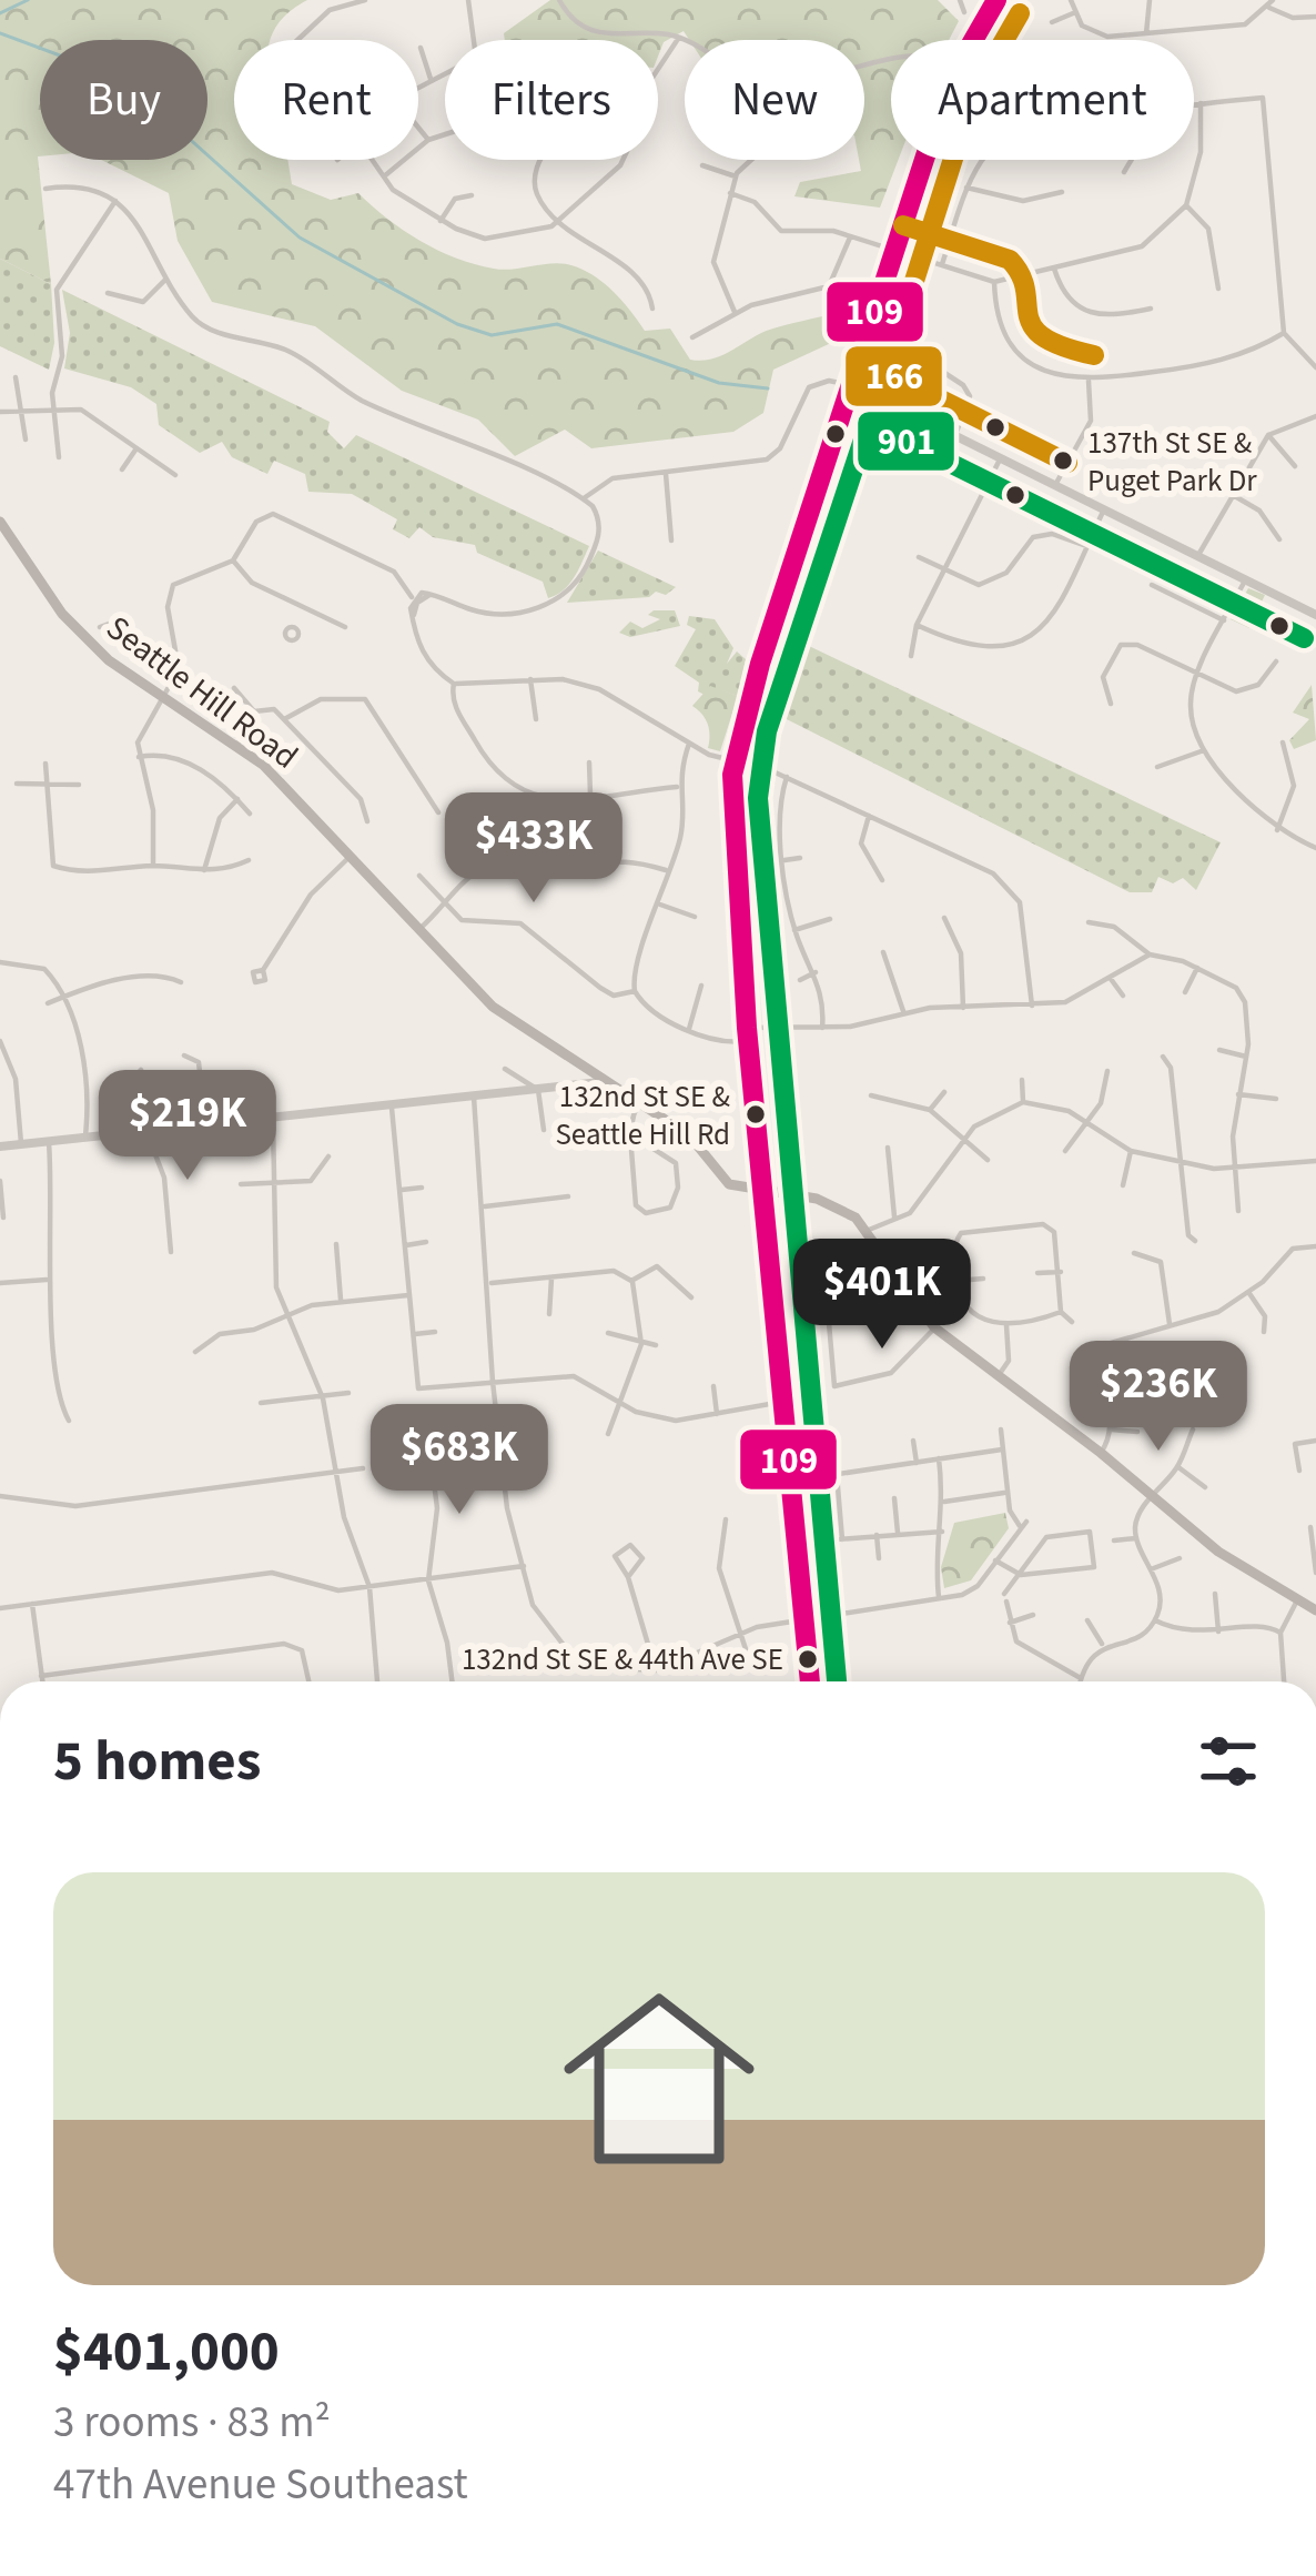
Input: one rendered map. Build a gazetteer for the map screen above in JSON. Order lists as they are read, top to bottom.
{
  "streets": {
    "main road": ["Seattle Hill Road"]
  },
  "places": ["137th St SE & Puget Park Dr", "132nd St SE & Seattle Hill Rd", "132nd St SE & 44th Ave SE"],
  "lines": ["transit line 109", "transit line 166", "transit line 901"],
  "page": {
    "chip": [
      "Buy",
      "Rent",
      "Filters",
      "New",
      "Apartment"
    ],
    "price": [
      "$433K",
      "$219K",
      "$401K",
      "$236K",
      "$683K"
    ],
    "heading": "5 homes",
    "list": [
      {
        "name": "$401,000",
        "note": "3 rooms · 83 m² · 47th Avenue Southeast"
      }
    ]
  }
}
